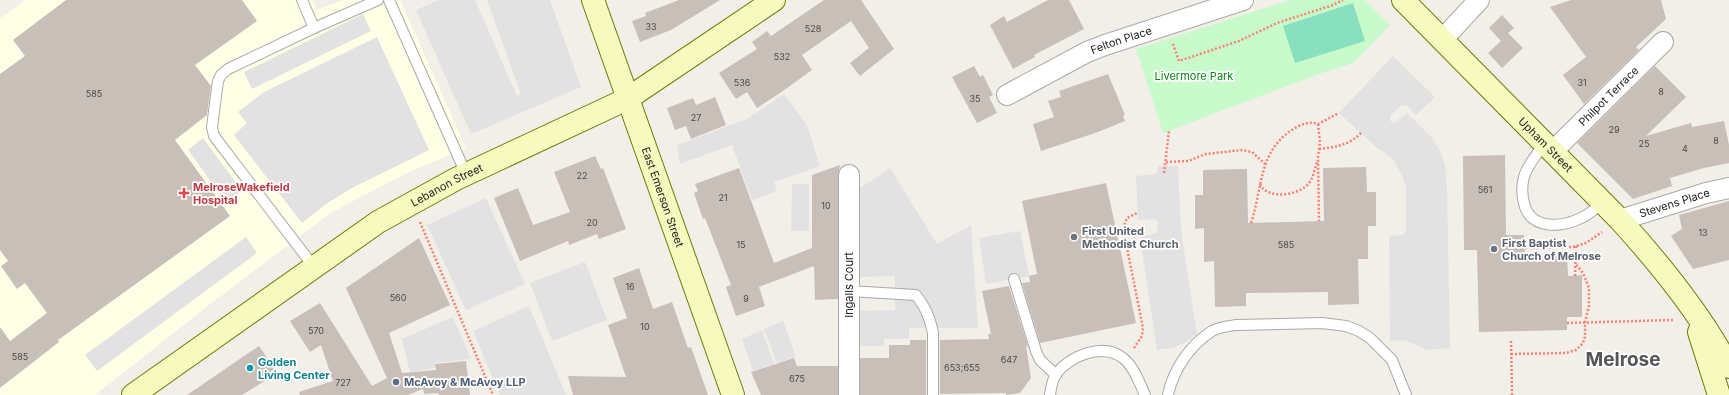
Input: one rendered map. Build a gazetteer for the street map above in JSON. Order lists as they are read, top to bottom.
{
  "streets": {
    "main road": ["Upham Street", "Lebanon Street", "East Emerson Street"],
    "street": [
      "Felton Place",
      "Philpot Terrace",
      "Stevens Place",
      "Ingalls Court"
    ]
  },
  "crossings": [
    ["Philpot Terrace", "Upham Street"],
    ["Upham Street", "Stevens Place"],
    ["Lebanon Street", "East Emerson Street"]
  ],
  "districts": ["Melrose"],
  "parks": ["Livermore Park"],
  "places": {
    "health": ["MelroseWakefield Hospital"],
    "other": [
      "First United Methodist Church",
      "First Baptist Church of Melrose",
      "Golden Living Center",
      "McAvoy & McAvoy LLP"
    ]
  },
  "house_numbers": [
    "33",
    "528",
    "532",
    "536",
    "31",
    "8",
    "585",
    "35",
    "27",
    "29",
    "8",
    "25",
    "4",
    "22",
    "561",
    "21",
    "10",
    "20",
    "13",
    "15",
    "585",
    "16",
    "560",
    "9",
    "10",
    "570",
    "585",
    "647",
    "653;655",
    "675",
    "727"
  ]
}
